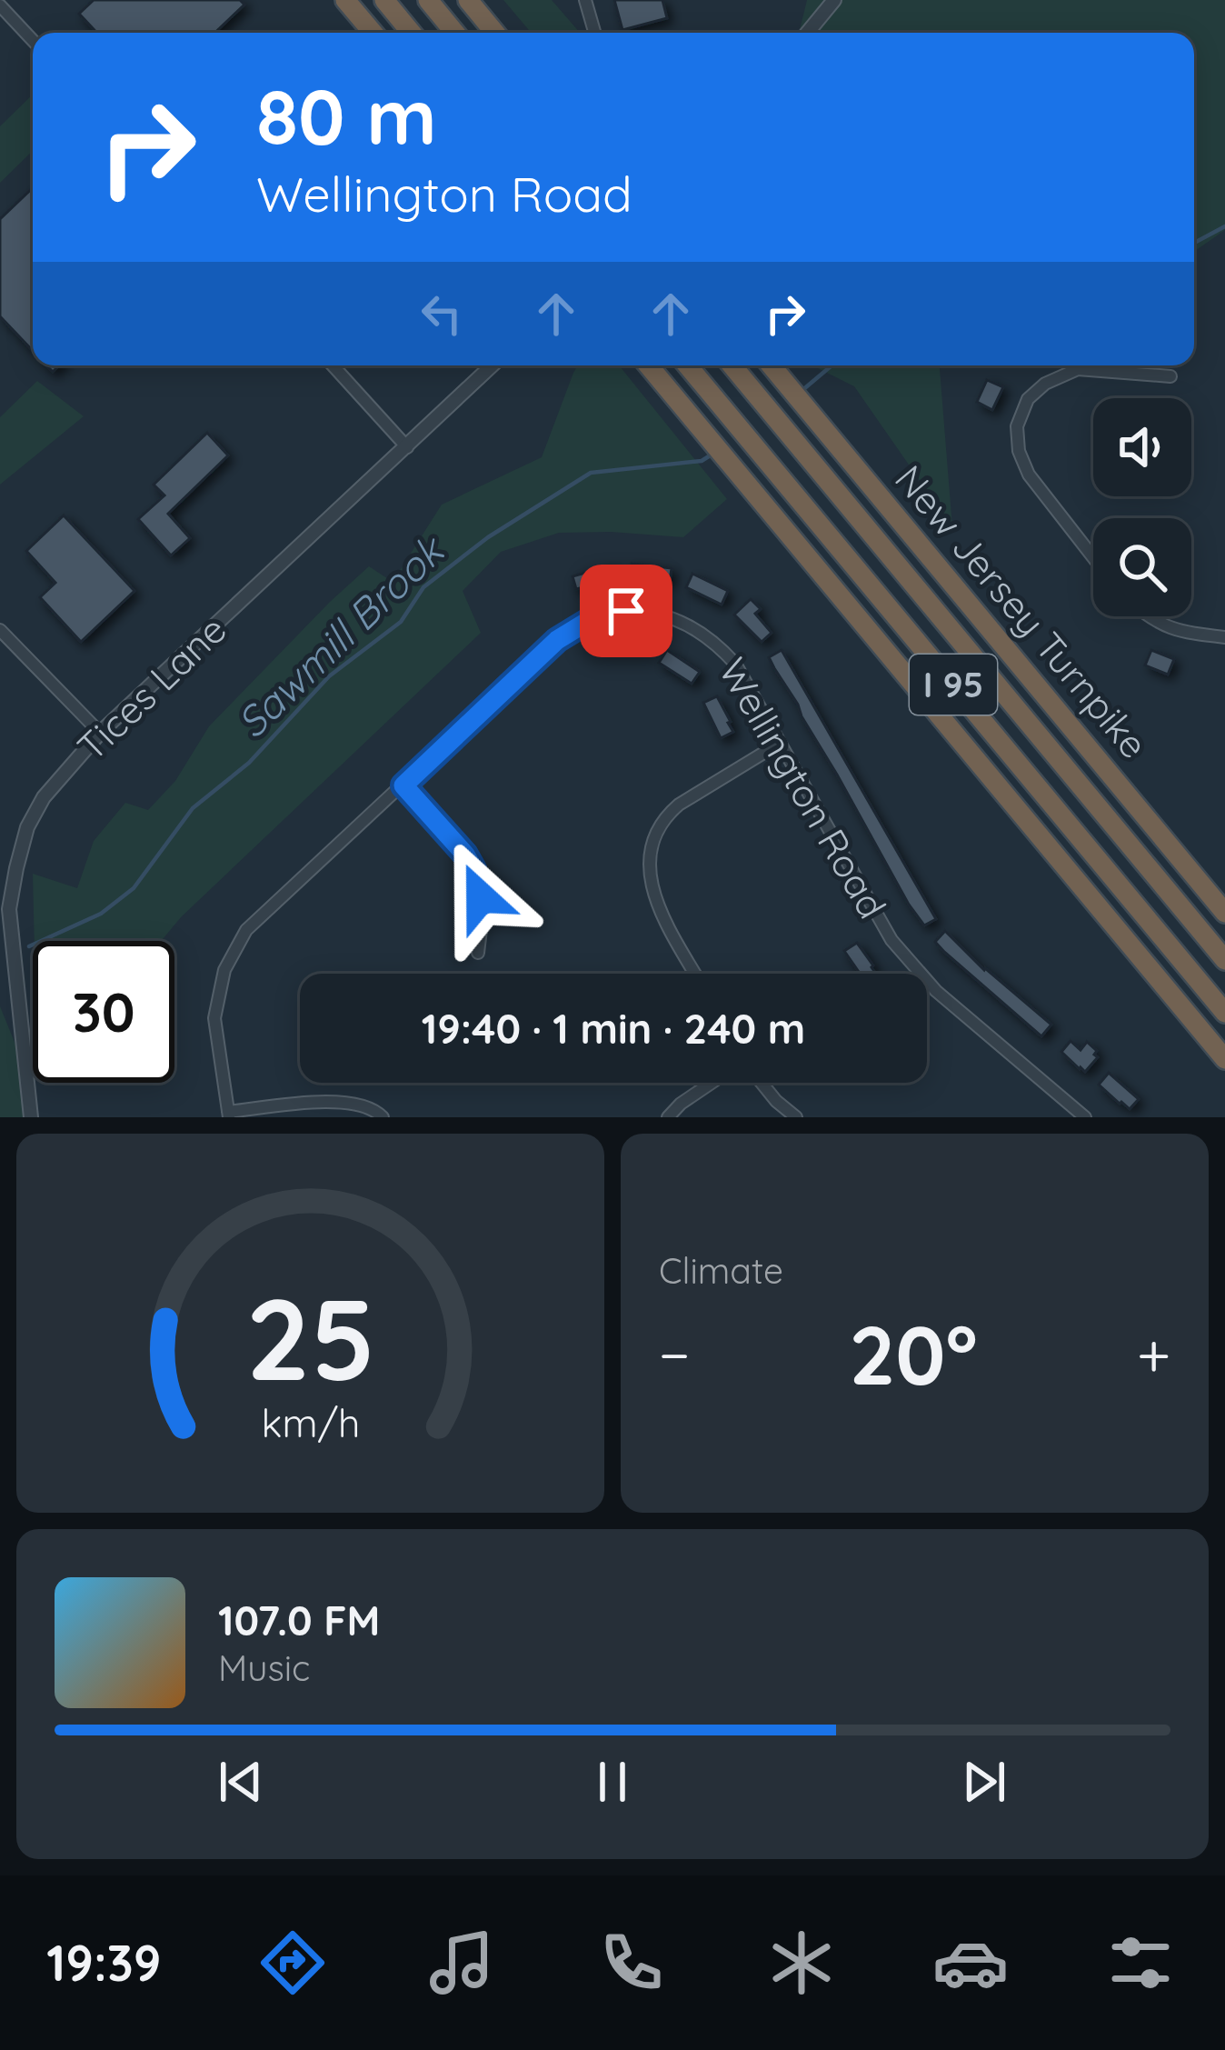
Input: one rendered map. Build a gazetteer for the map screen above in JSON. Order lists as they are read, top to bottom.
{
  "streets": {
    "highway": ["New Jersey Turnpike", "I 95"],
    "street": ["Tices Lane", "Wellington Road"]
  },
  "water": ["Sawmill Brook"],
  "page": {
    "turn": ["80 m", "Wellington Road"],
    "limit": "30",
    "trip": "19:40 · 1 min · 240 m",
    "tile": "Climate",
    "heat": ["−", "20°", "+"],
    "song": ["107.0 FM", "Music"],
    "tabs": "19:39",
    "gauge": ["25", "km/h"]
  }
}
